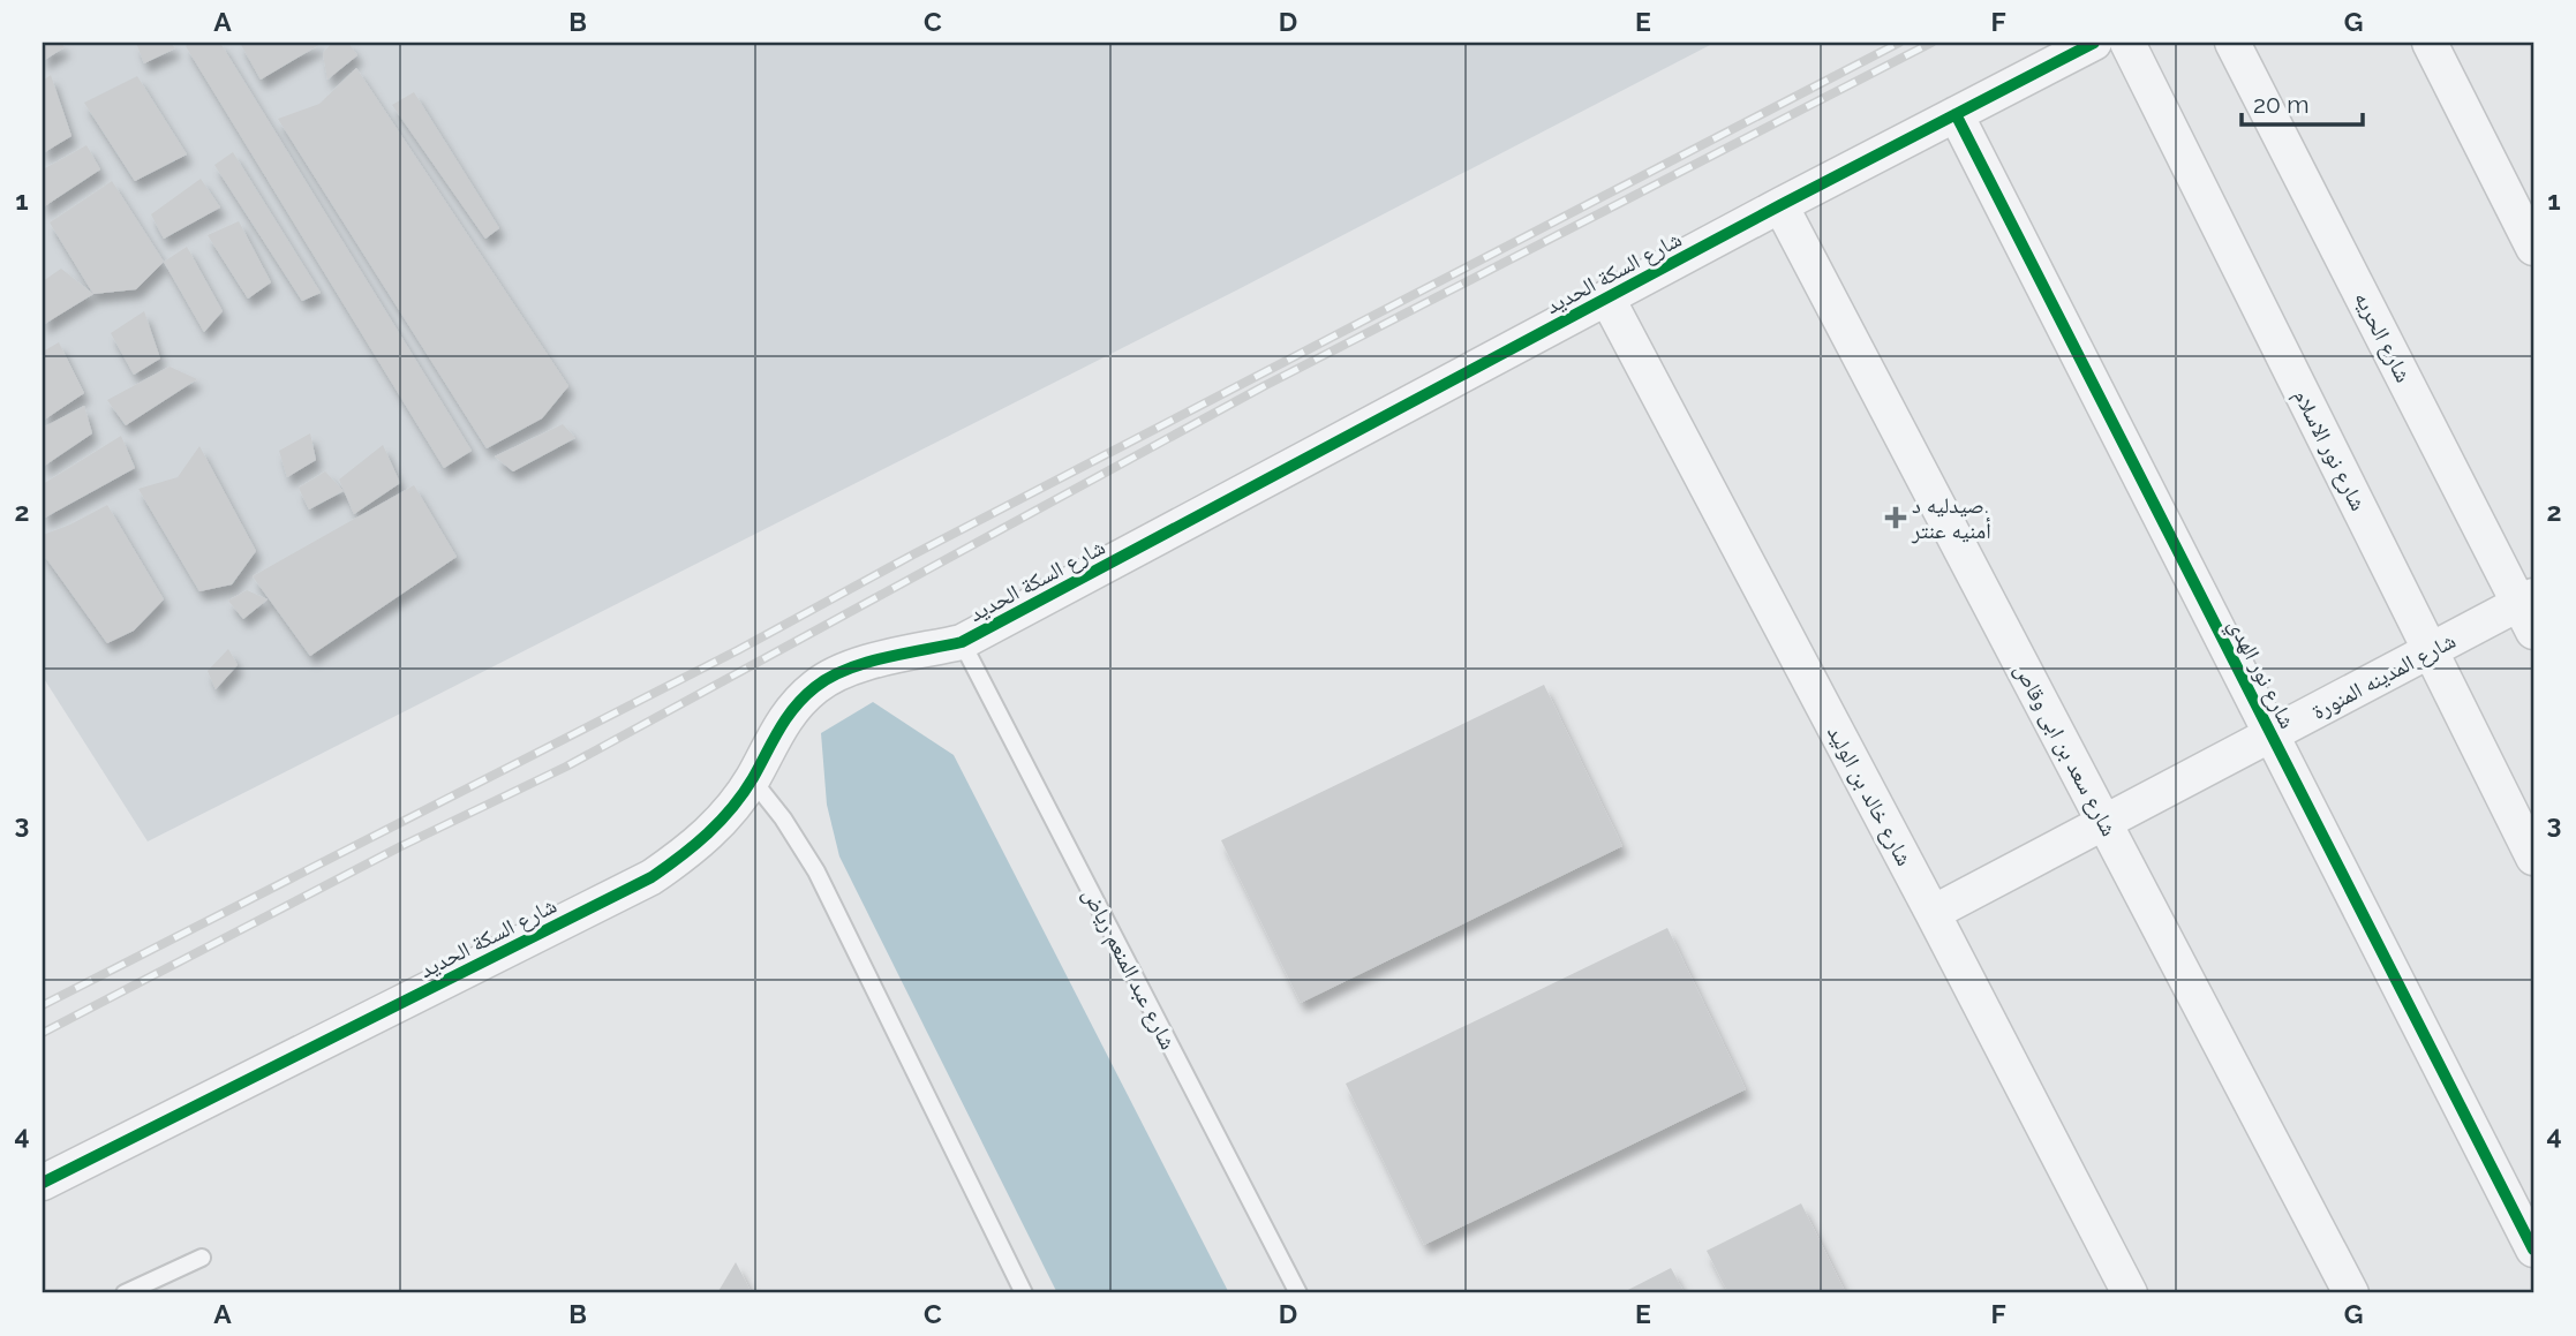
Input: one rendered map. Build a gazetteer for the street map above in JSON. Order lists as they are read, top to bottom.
{
  "streets": {
    "street": [
      "شارع السكة الحديد",
      "شارع الحريه",
      "شارع نور الاسلام",
      "شارع نور الهدي",
      "شارع المدينه المنورة",
      "شارع سعد بن ابى وقاص",
      "شارع خالد بن الوليد"
    ],
    "lane": ["شارع عبد المنعم رياض"]
  },
  "crossings": [
    ["شارع السكة الحديد", "شارع نور الهدي"],
    ["شارع السكة الحديد", "شارع سعد بن ابى وقاص"],
    ["شارع السكة الحديد", "شارع خالد بن الوليد"],
    ["شارع السكة الحديد", "شارع عبد المنعم رياض"],
    ["شارع الحريه", "شارع المدينه المنورة"],
    ["شارع نور الاسلام", "شارع المدينه المنورة"],
    ["شارع نور الهدي", "شارع المدينه المنورة"],
    ["شارع المدينه المنورة", "شارع سعد بن ابى وقاص"],
    ["شارع المدينه المنورة", "شارع خالد بن الوليد"]
  ],
  "places": {
    "health": ["صيدليه د. أمنيه عنتر"]
  },
  "scale_bar": "20 m",
  "grid": {
    "columns": [
      "A",
      "B",
      "C",
      "D",
      "E",
      "F",
      "G"
    ],
    "rows": [
      "1",
      "2",
      "3",
      "4"
    ]
  }
}
